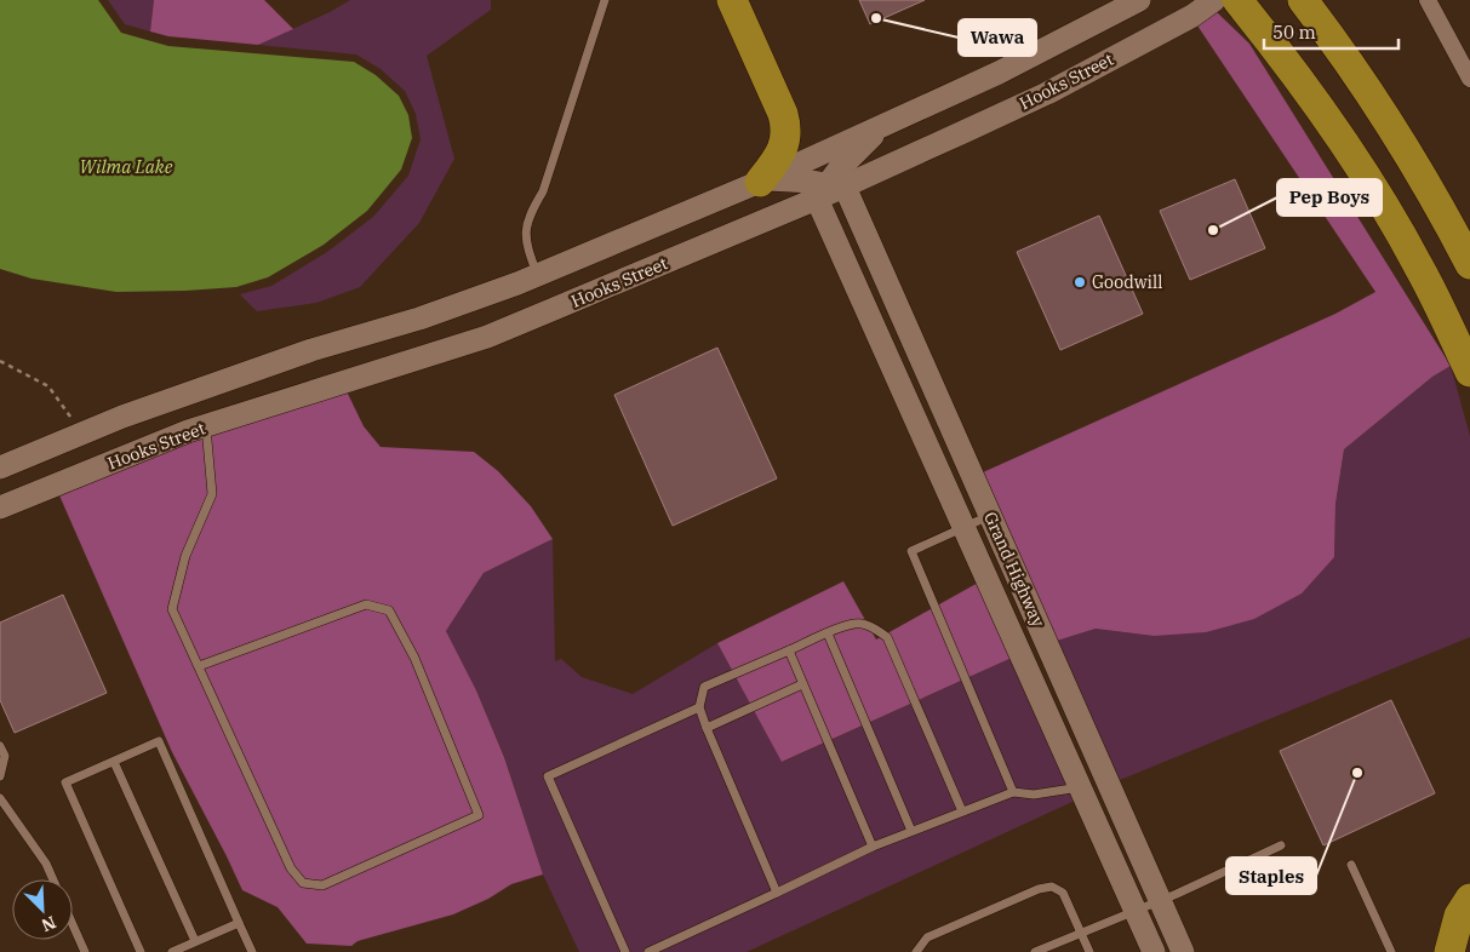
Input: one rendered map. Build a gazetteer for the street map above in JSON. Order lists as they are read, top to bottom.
{
  "streets": {
    "street": ["Hooks Street", "Grand Highway"]
  },
  "crossings": [
    ["Hooks Street", "Grand Highway"]
  ],
  "water": ["Wilma Lake"],
  "places": [
    "Wawa",
    "Pep Boys",
    "Goodwill",
    "Staples"
  ],
  "scale_bar": "50 m",
  "north": "bottom right"
}
